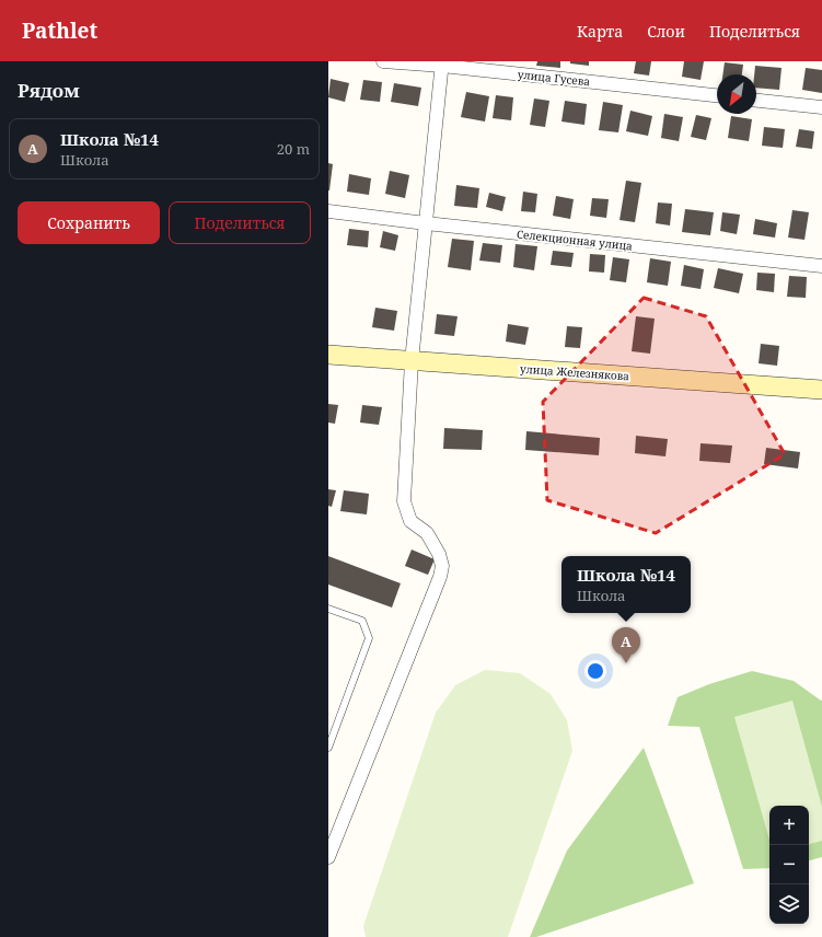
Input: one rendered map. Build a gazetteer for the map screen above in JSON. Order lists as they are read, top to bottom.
{
  "streets": {
    "street": ["улица Гусева", "Селекционная улица", "улица Железнякова"]
  },
  "north": "bottom left",
  "page": {
    "header": "Pathlet",
    "nav": ["Карта", "Слои", "Поделиться"],
    "heading": "Рядом",
    "list": [
      {
        "mark": "A",
        "name": "Школа №14",
        "note": "Школа",
        "value": "20 m"
      }
    ],
    "buttons": ["Сохранить", "Поделиться"],
    "popup": ["Школа №14", "Школа"],
    "pins": "A",
    "map_buttons": ["+", "−"]
  }
}
